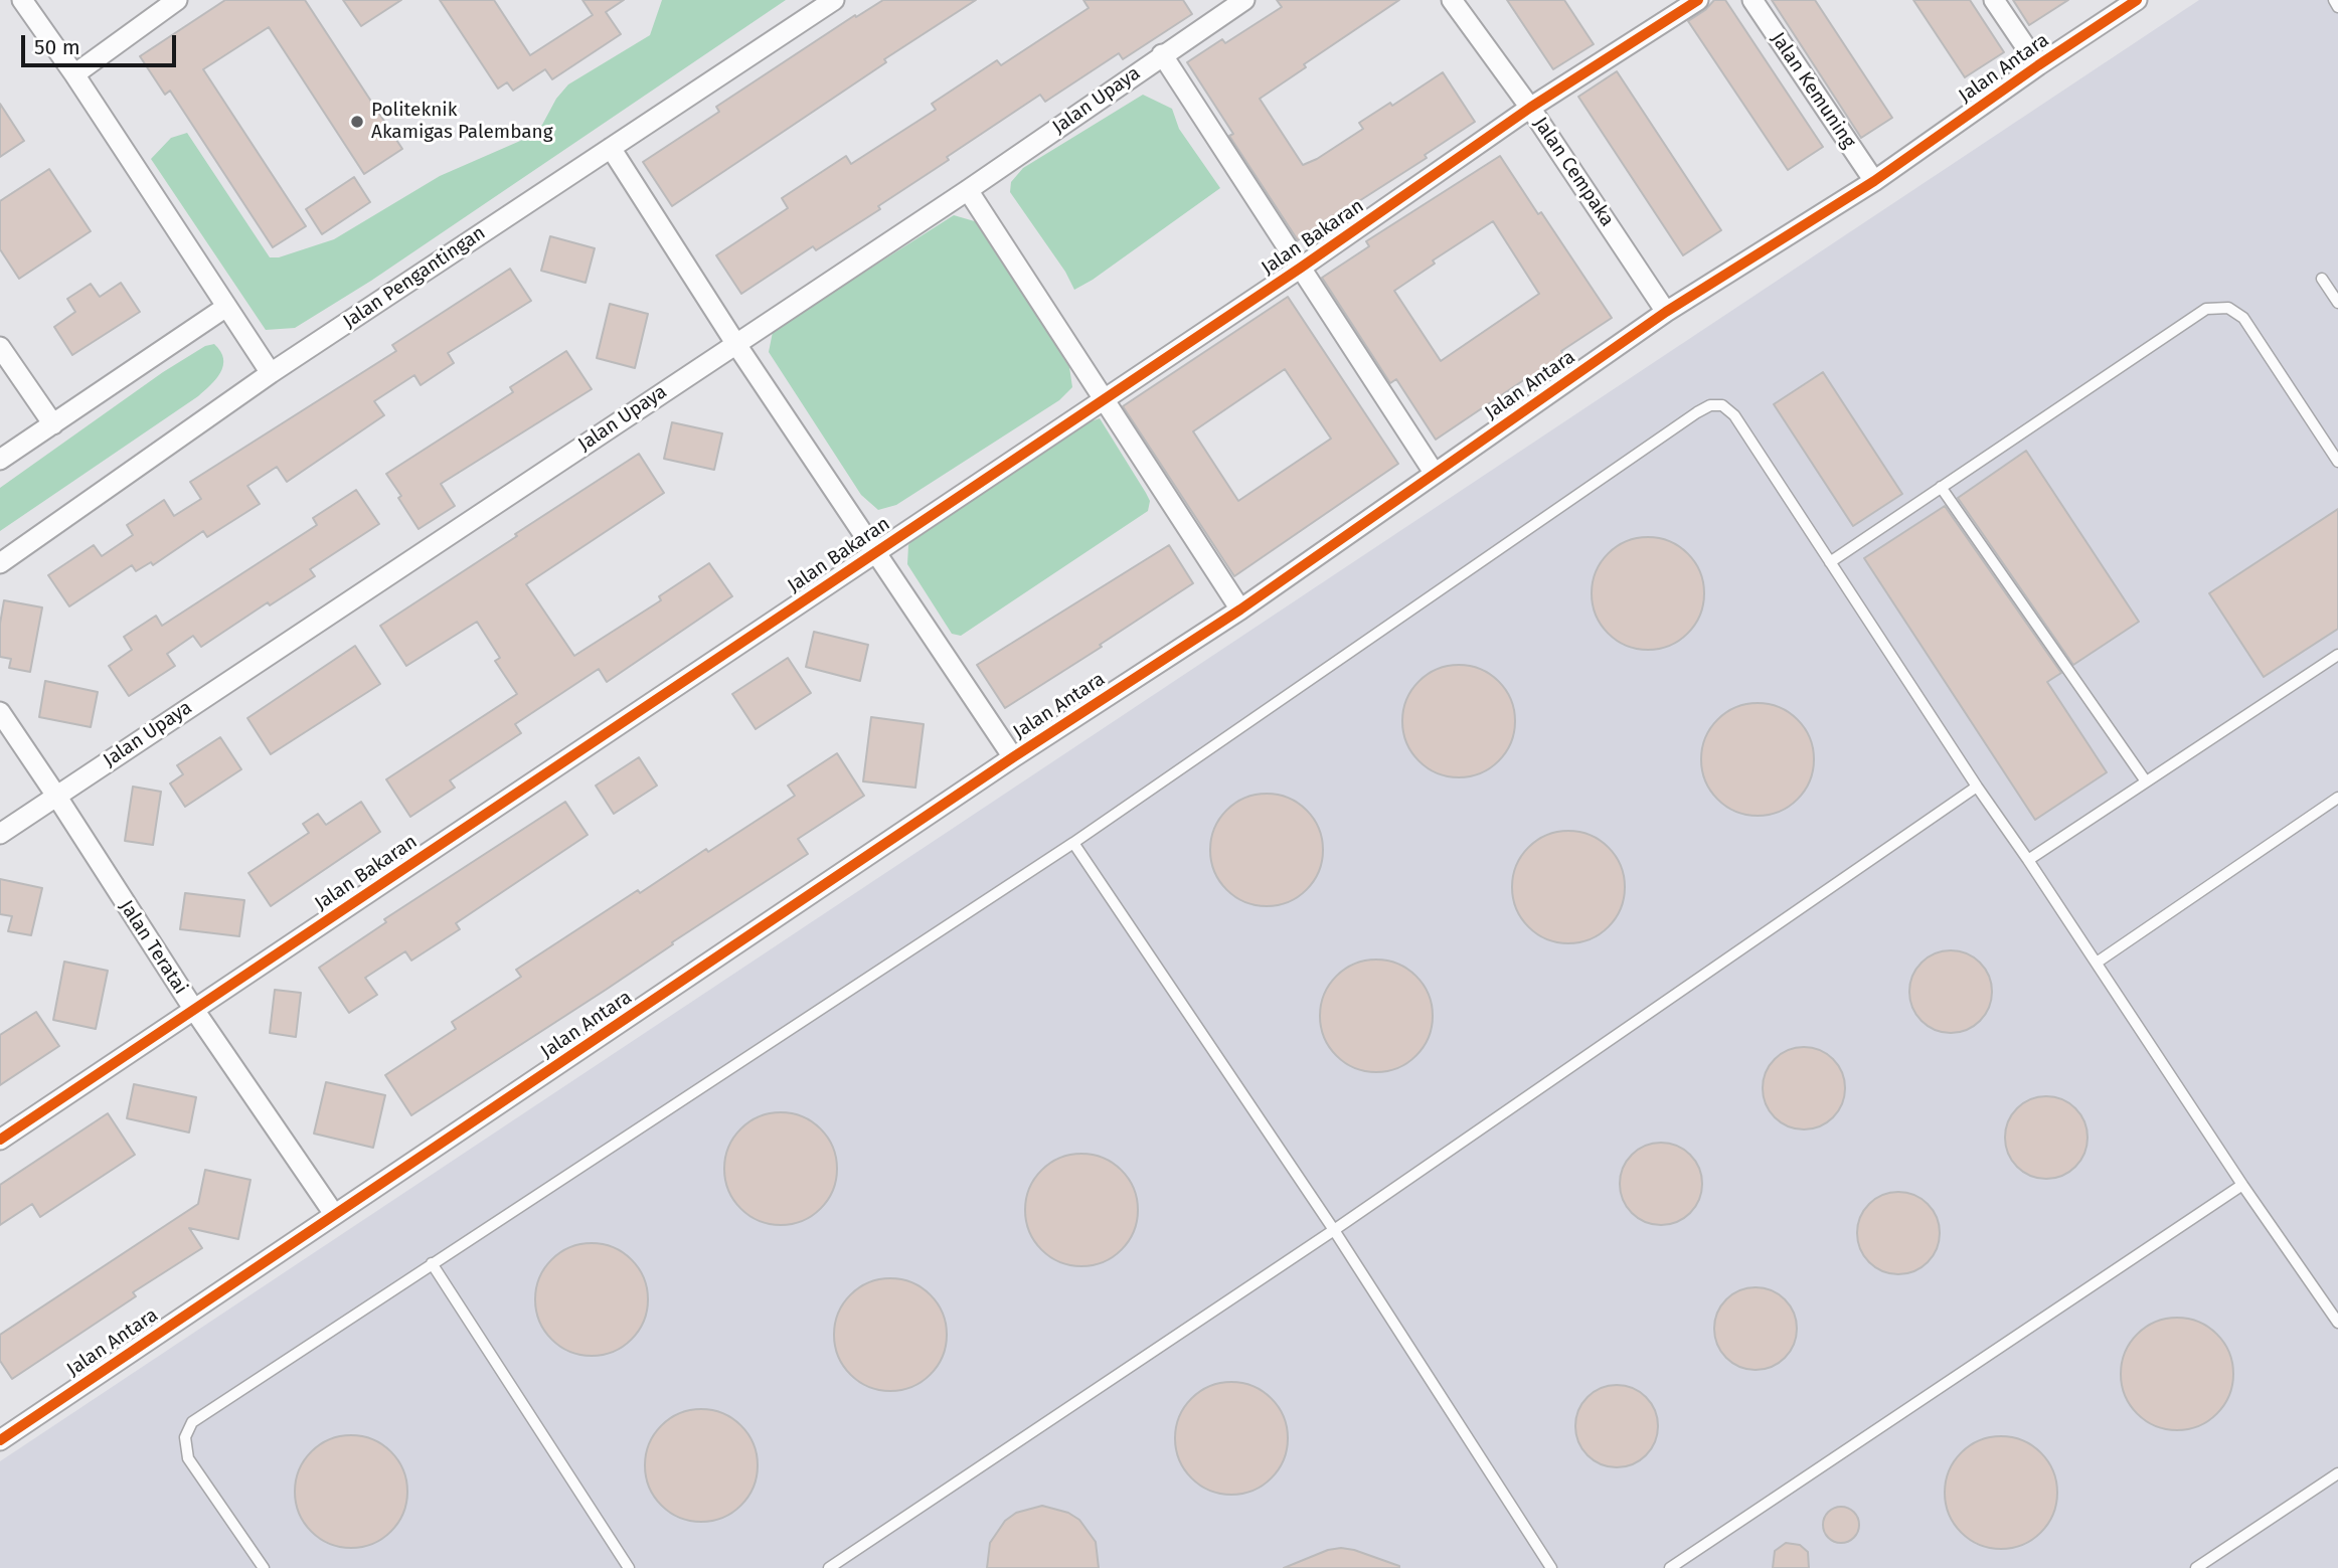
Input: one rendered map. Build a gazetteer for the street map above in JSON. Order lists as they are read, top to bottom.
{
  "streets": {
    "street": [
      "Jalan Antara",
      "Jalan Kemuning",
      "Jalan Upaya",
      "Jalan Cempaka",
      "Jalan Bakaran",
      "Jalan Pengantingan",
      "Jalan Teratai"
    ]
  },
  "crossings": [
    ["Jalan Antara", "Jalan Kemuning"],
    ["Jalan Antara", "Jalan Cempaka"],
    ["Jalan Antara", "Jalan Teratai"],
    ["Jalan Upaya", "Jalan Teratai"],
    ["Jalan Cempaka", "Jalan Bakaran"],
    ["Jalan Bakaran", "Jalan Teratai"]
  ],
  "places": ["Politeknik Akamigas Palembang"],
  "scale_bar": "50 m"
}
